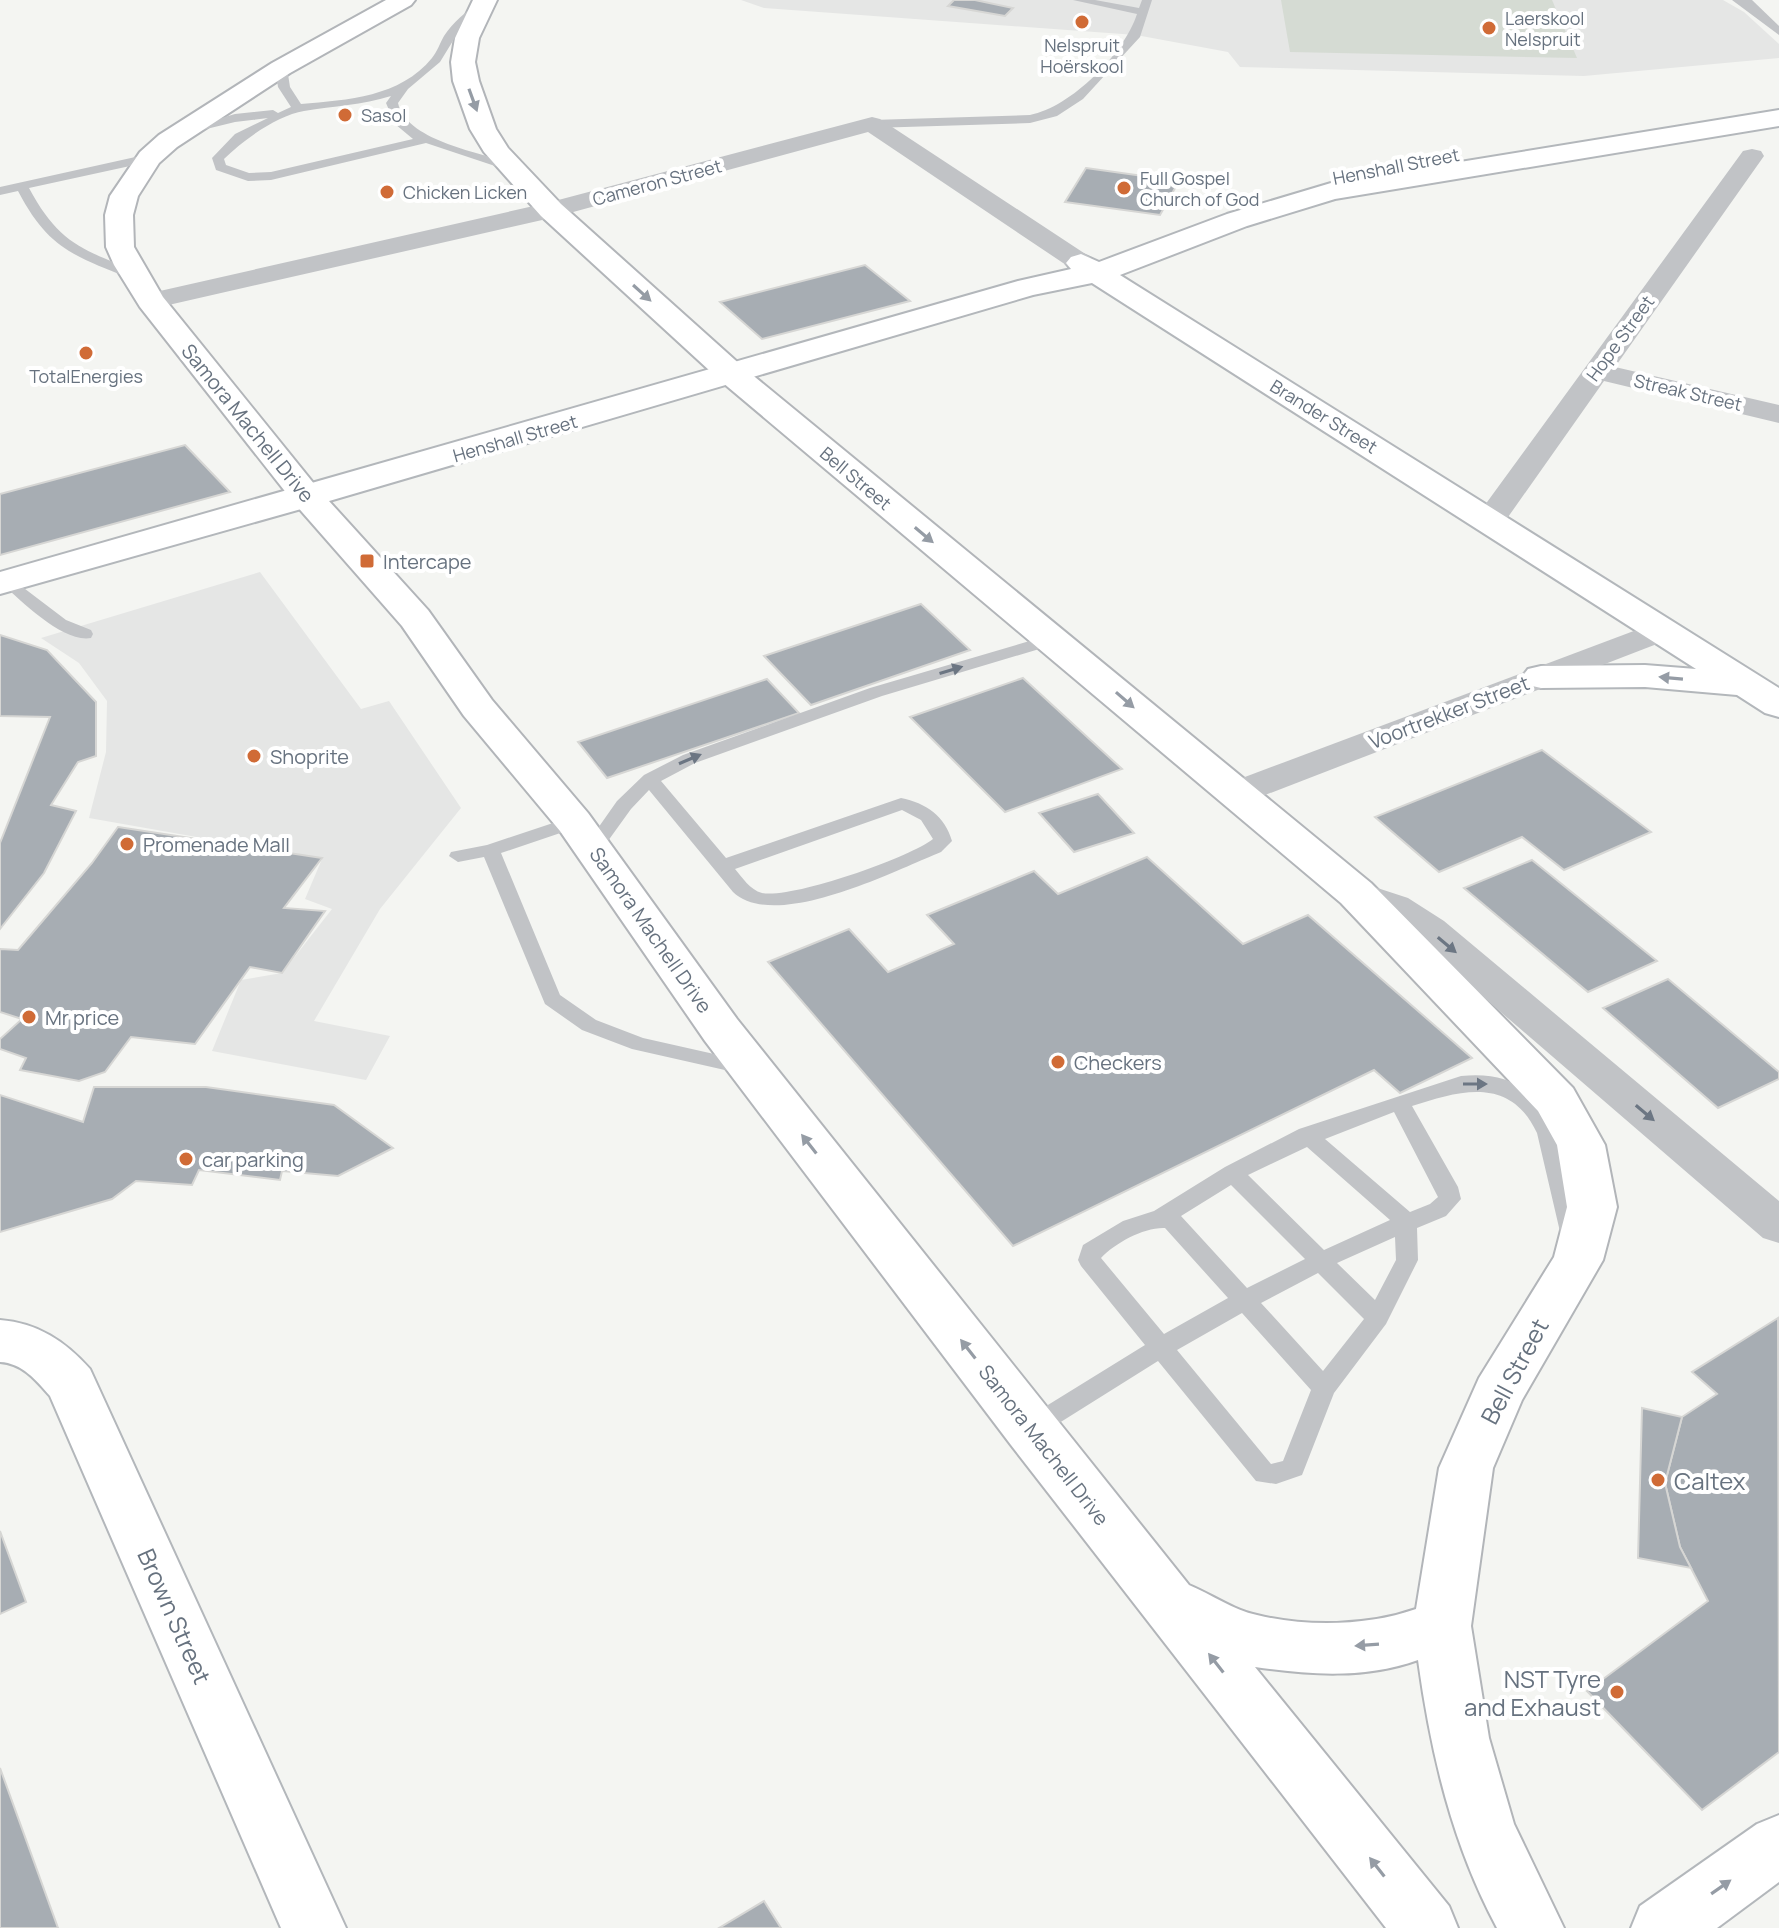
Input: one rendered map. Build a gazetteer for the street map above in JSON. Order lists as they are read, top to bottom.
{
  "streets": {
    "main road": [
      "Henshall Street",
      "Brander Street",
      "Samora Machell Drive",
      "Bell Street",
      "Brown Street"
    ],
    "street": [
      "Cameron Street",
      "Hope Street",
      "Streak Street",
      "Voortrekker Street"
    ]
  },
  "crossings": [
    ["Henshall Street", "Brander Street"],
    ["Henshall Street", "Samora Machell Drive"],
    ["Henshall Street", "Bell Street"],
    ["Cameron Street", "Brander Street"],
    ["Cameron Street", "Samora Machell Drive"],
    ["Cameron Street", "Bell Street"],
    ["Hope Street", "Streak Street"],
    ["Hope Street", "Brander Street"],
    ["Brander Street", "Voortrekker Street"],
    ["Bell Street", "Voortrekker Street"]
  ],
  "one_way": ["Bell Street"],
  "places": {
    "other": [
      "Nelspruit Hoërskool",
      "Laerskool Nelspruit",
      "Sasol",
      "Full Gospel Church of God",
      "Chicken Licken",
      "TotalEnergies",
      "Shoprite",
      "Promenade Mall",
      "Mr price",
      "Checkers",
      "car parking",
      "Caltex",
      "NST Tyre and Exhaust"
    ],
    "transit": ["Intercape"]
  }
}
